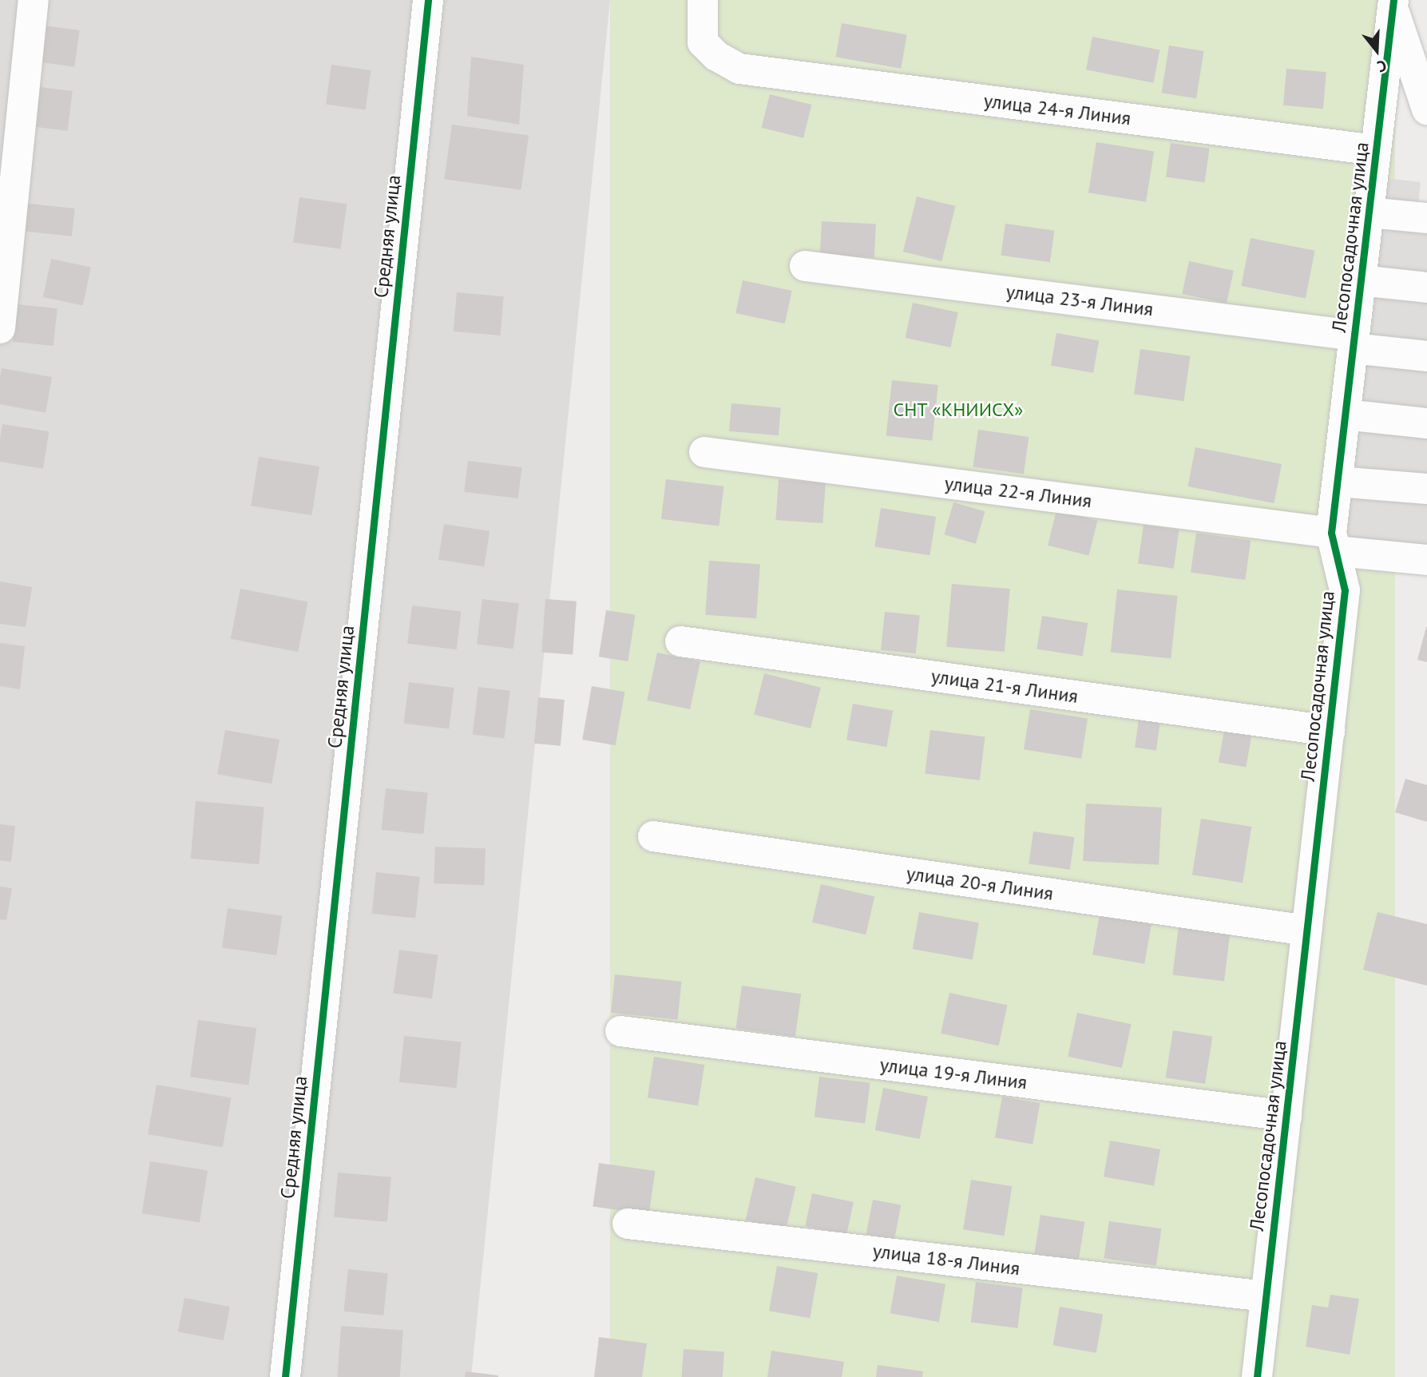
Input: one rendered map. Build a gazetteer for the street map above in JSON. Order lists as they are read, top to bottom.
{
  "streets": {
    "street": [
      "улица 24-я Линия",
      "Средняя улица",
      "Лесопосадочная улица",
      "улица 23-я Линия",
      "улица 22-я Линия",
      "улица 21-я Линия",
      "улица 20-я Линия",
      "улица 19-я Линия",
      "улица 18-я Линия"
    ]
  },
  "crossings": [
    ["улица 24-я Линия", "Лесопосадочная улица"],
    ["Лесопосадочная улица", "улица 23-я Линия"],
    ["Лесопосадочная улица", "улица 22-я Линия"],
    ["Лесопосадочная улица", "улица 21-я Линия"],
    ["Лесопосадочная улица", "улица 20-я Линия"],
    ["Лесопосадочная улица", "улица 19-я Линия"],
    ["Лесопосадочная улица", "улица 18-я Линия"]
  ],
  "parks": ["СНТ «КНИИСХ»"],
  "north": "bottom"
}
